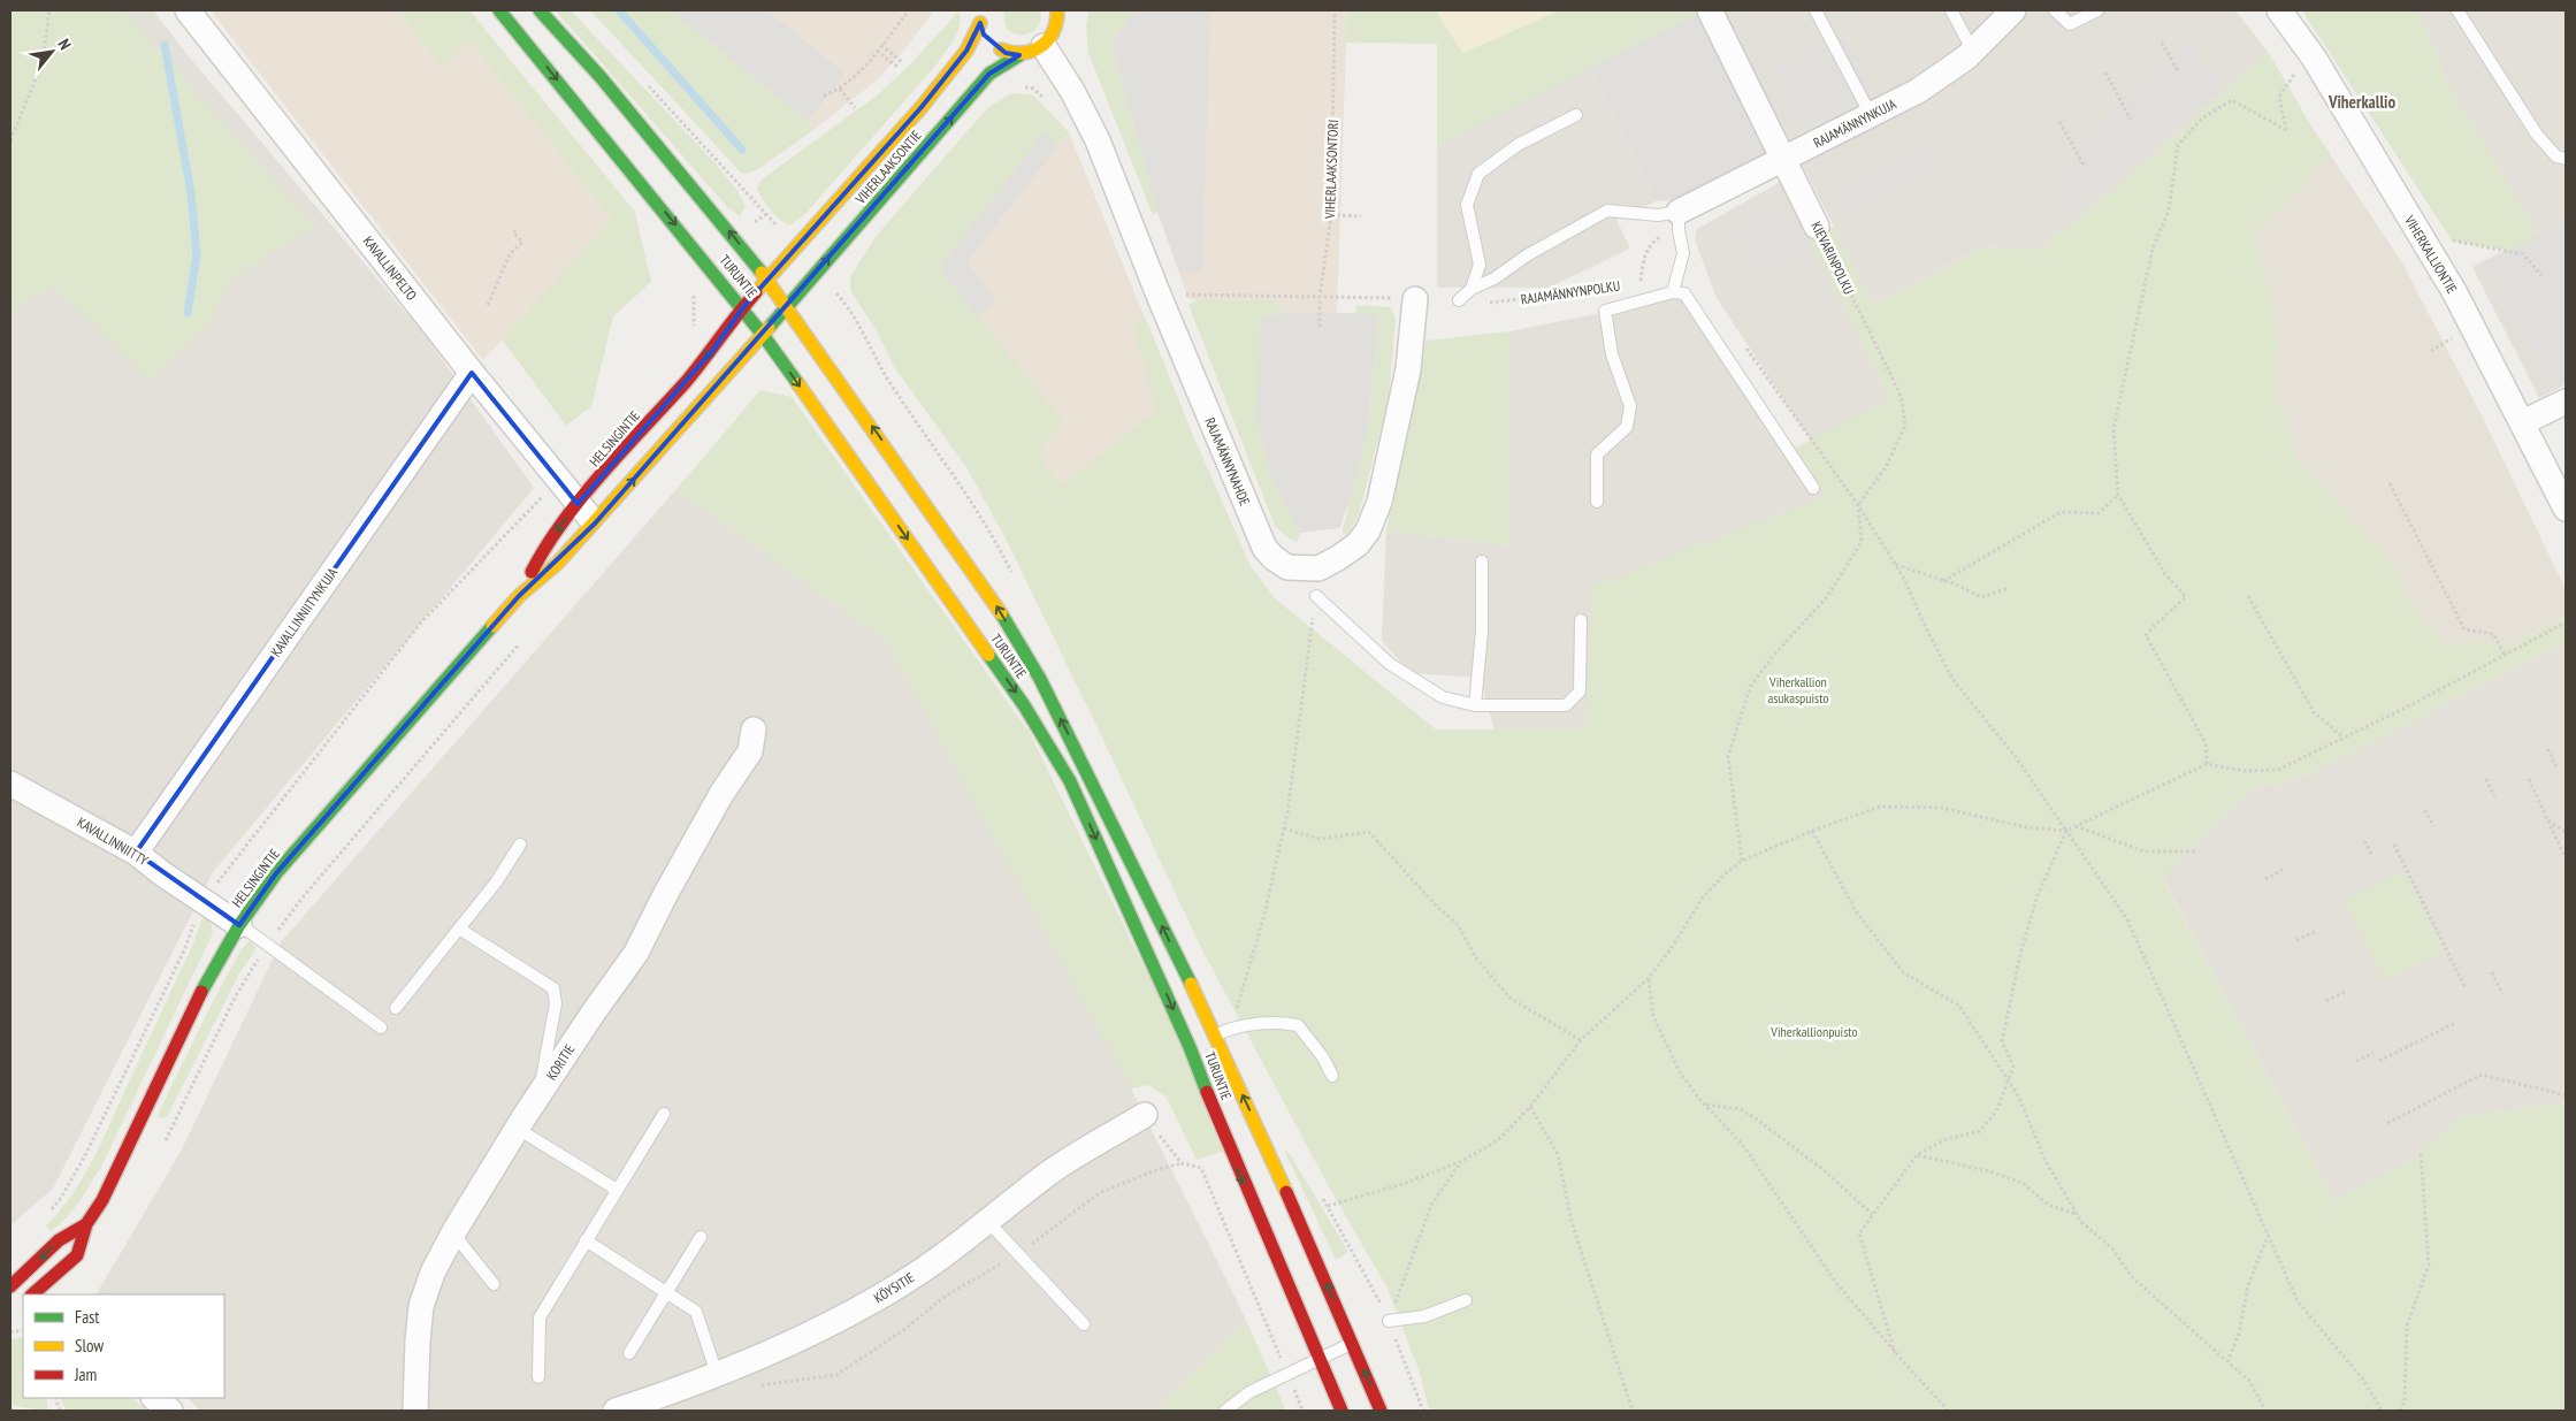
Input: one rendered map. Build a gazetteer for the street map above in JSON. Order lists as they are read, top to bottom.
{
  "streets": {
    "main road": ["VIHERLAAKSONTIE", "TURUNTIE", "HELSINGINTIE"],
    "street": [
      "RAJAMÄNNYNKUJA",
      "VIHERKALLIONTIE",
      "KIEVARINPOLKU",
      "KAVALLINPELTO",
      "RAJAMÄNNYNAHDE",
      "KAVALLINNIITYNKUJA",
      "KAVALLINNIITTY",
      "KORITIE",
      "KÖYSITIE"
    ],
    "path": ["VIHERLAAKSONTORI", "RAJAMÄNNYNPOLKU"]
  },
  "crossings": [
    ["RAJAMÄNNYNKUJA", "KIEVARINPOLKU"],
    ["VIHERLAAKSONTIE", "TURUNTIE"],
    ["VIHERLAAKSONTIE", "HELSINGINTIE"],
    ["VIHERLAAKSONTIE", "RAJAMÄNNYNAHDE"],
    ["KAVALLINPELTO", "HELSINGINTIE"],
    ["KAVALLINPELTO", "KAVALLINNIITYNKUJA"],
    ["TURUNTIE", "HELSINGINTIE"],
    ["HELSINGINTIE", "KAVALLINNIITTY"],
    ["KAVALLINNIITYNKUJA", "KAVALLINNIITTY"]
  ],
  "districts": ["Viherkallio"],
  "parks": ["Viherkallion asukaspuisto", "Viherkallionpuisto"],
  "legend": ["Fast", "Slow", "Jam"],
  "north": "top right"
}
